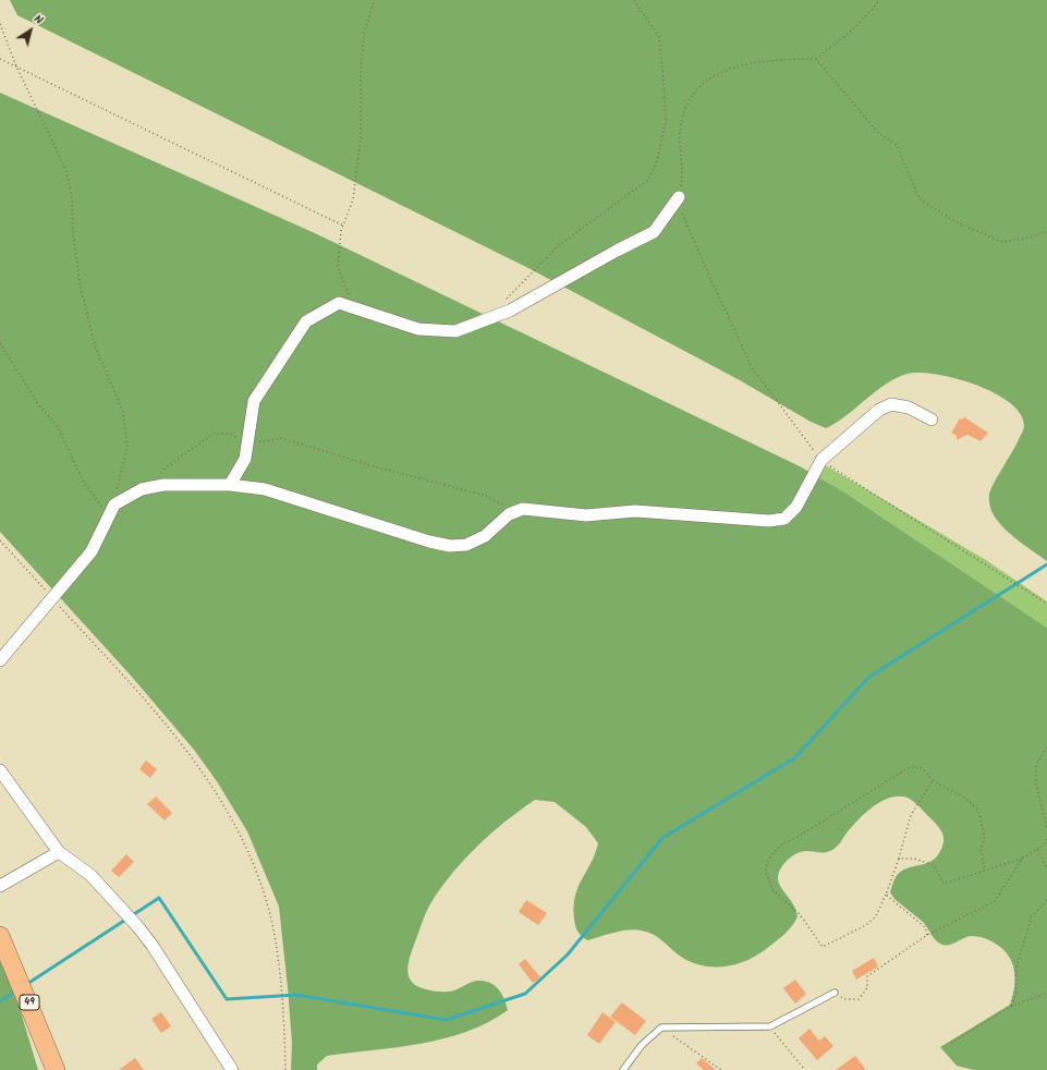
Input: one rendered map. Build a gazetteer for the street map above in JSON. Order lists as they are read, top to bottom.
{
  "streets": {
    "main road": ["49"]
  },
  "north": "top right"
}
